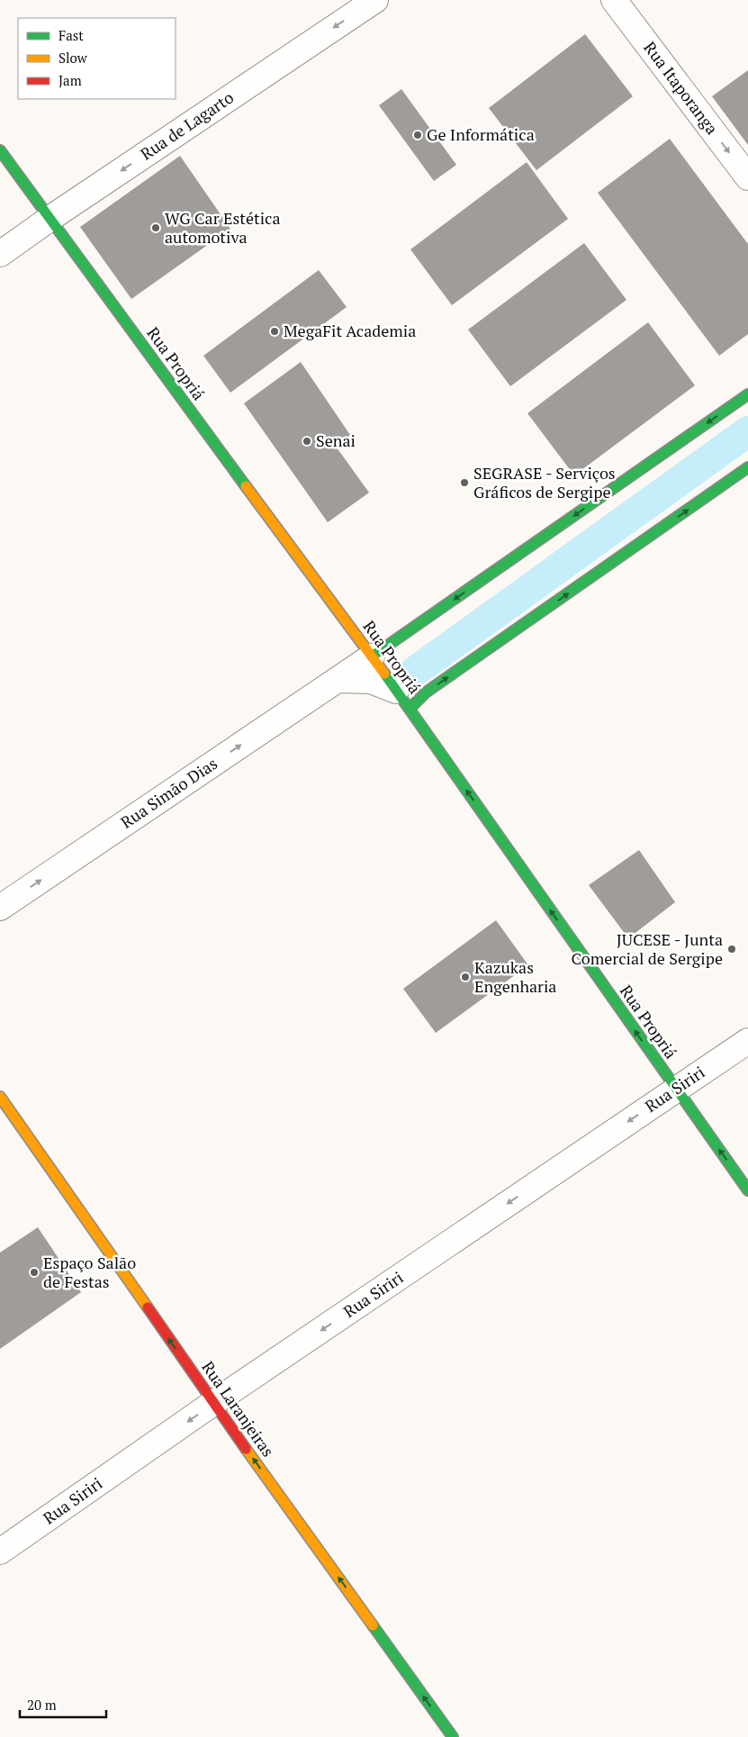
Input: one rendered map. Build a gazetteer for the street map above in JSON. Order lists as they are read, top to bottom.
{
  "streets": {
    "street": [
      "Rua Itaporanga",
      "Rua de Lagarto",
      "Rua Propriá",
      "Rua Simão Dias",
      "Rua Siriri",
      "Rua Laranjeiras"
    ]
  },
  "crossings": [
    ["Rua de Lagarto", "Rua Propriá"],
    ["Rua Propriá", "Rua Simão Dias"],
    ["Rua Propriá", "Rua Siriri"],
    ["Rua Siriri", "Rua Laranjeiras"]
  ],
  "one_way": [
    "Rua Itaporanga",
    "Rua de Lagarto",
    "Rua Propriá",
    "Rua Simão Dias",
    "Rua Siriri",
    "Rua Laranjeiras"
  ],
  "places": [
    "Ge Informática",
    "WG Car Estética automotiva",
    "MegaFit Academia",
    "Senai",
    "SEGRASE - Serviços Gráficos de Sergipe",
    "JUCESE - Junta Comercial de Sergipe",
    "Kazukas Engenharia",
    "Espaço Salão de Festas"
  ],
  "legend": ["Fast", "Slow", "Jam"],
  "scale_bar": "20 m"
}
